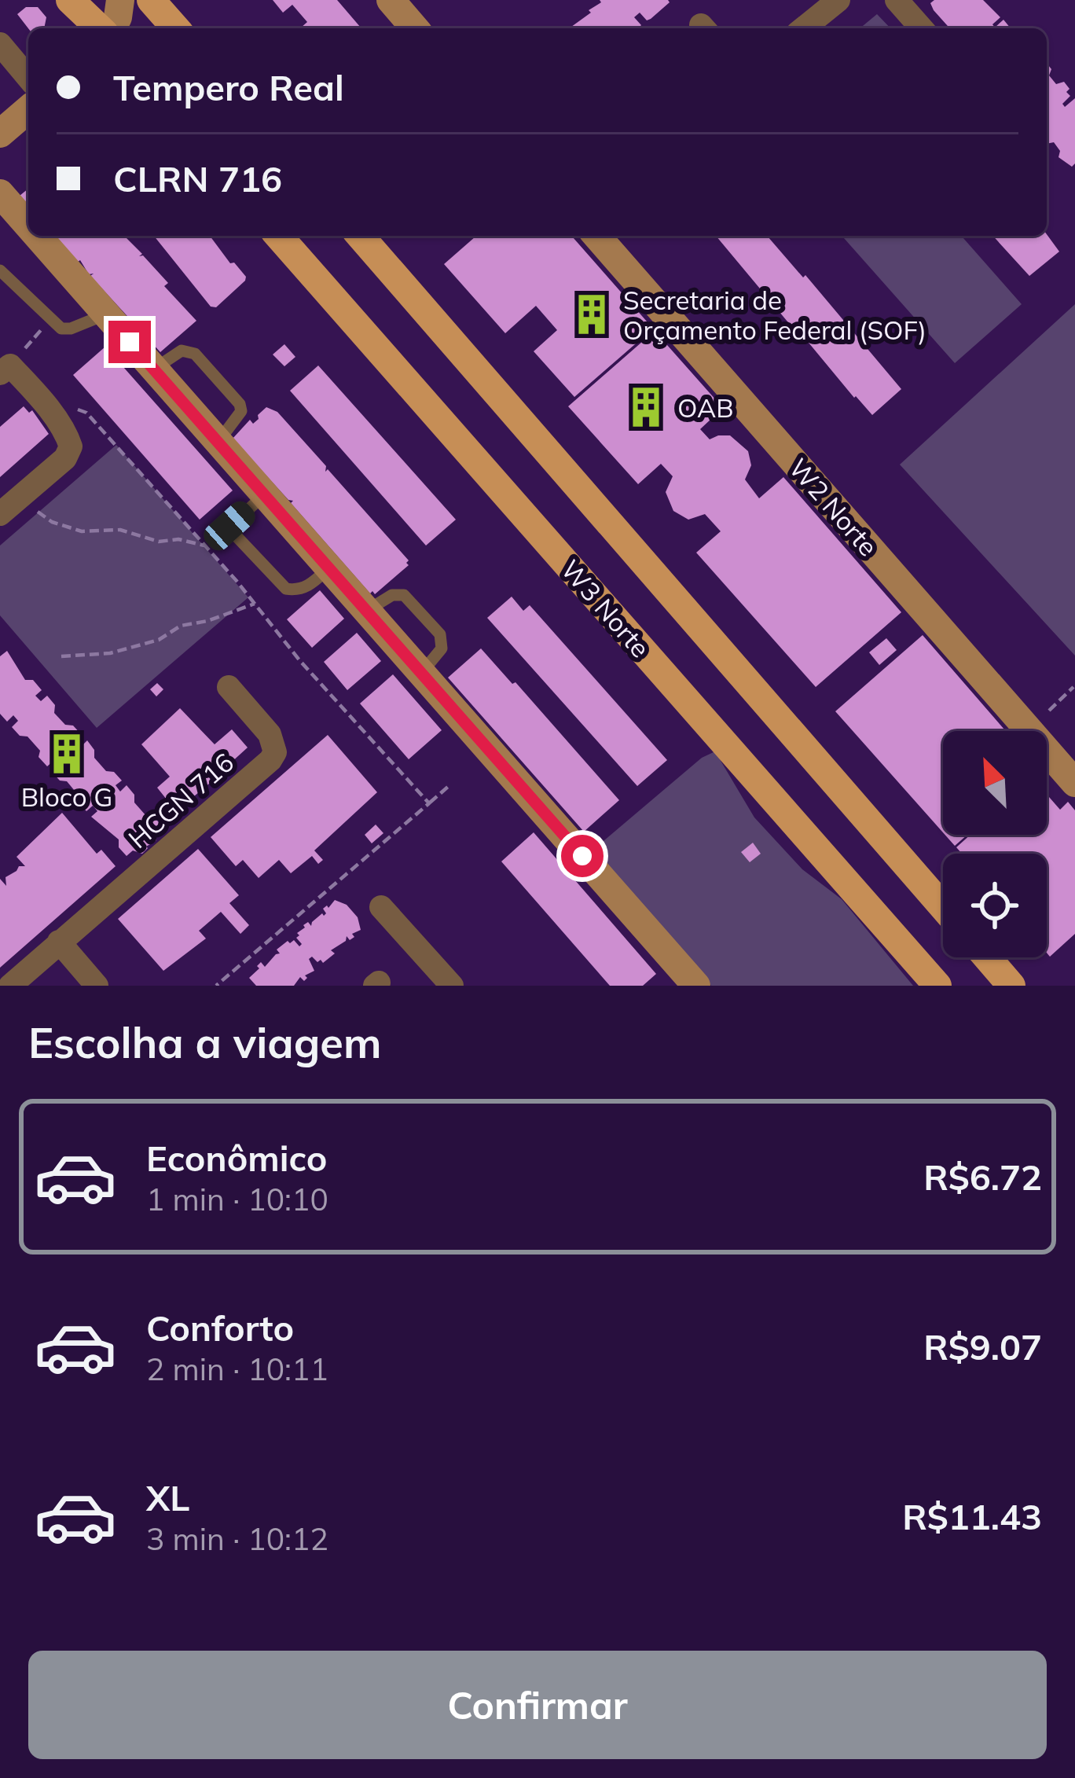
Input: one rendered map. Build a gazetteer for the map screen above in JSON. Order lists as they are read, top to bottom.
{
  "streets": {
    "main road": ["W3 Norte"],
    "street": ["W2 Norte", "HCGN 716"]
  },
  "places": {
    "building": ["Secretaria de Orçamento Federal (SOF)", "OAB", "Bloco G"]
  },
  "north": "top left",
  "page": {
    "banner": ["Tempero Real", "CLRN 716"],
    "heading": "Escolha a viagem",
    "list": [
      {
        "name": "Econômico",
        "note": "1 min · 10:10",
        "value": "R$6.72"
      },
      {
        "name": "Conforto",
        "note": "2 min · 10:11",
        "value": "R$9.07"
      },
      {
        "name": "XL",
        "note": "3 min · 10:12",
        "value": "R$11.43"
      }
    ],
    "buttons": "Confirmar"
  }
}
